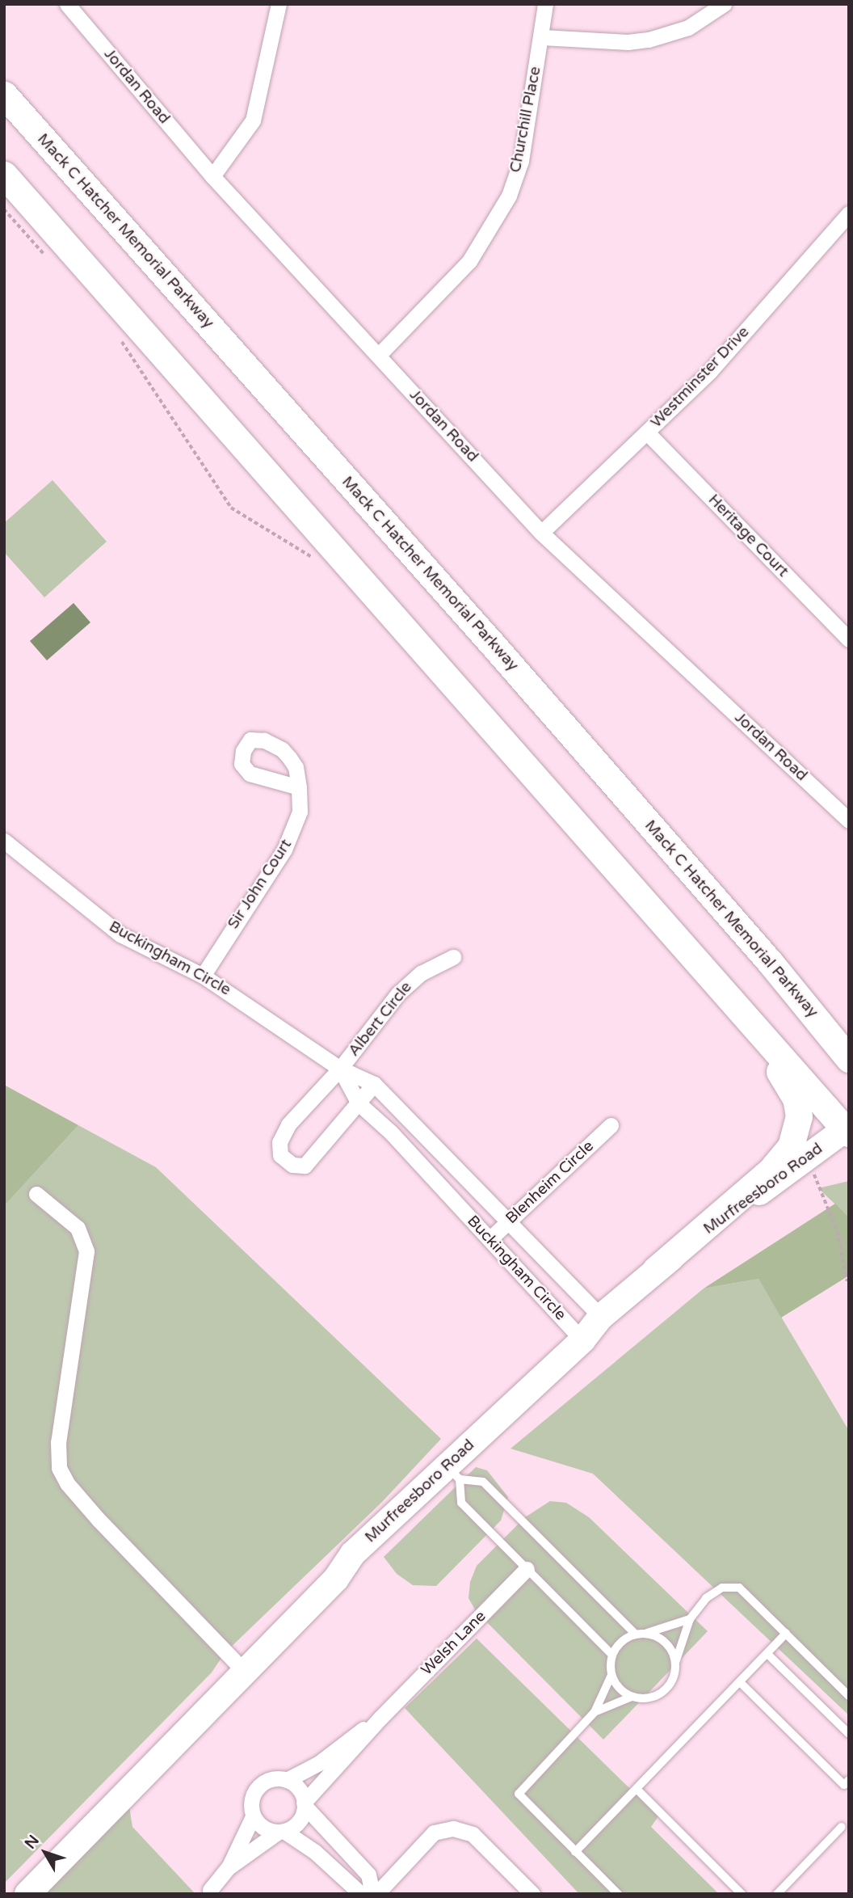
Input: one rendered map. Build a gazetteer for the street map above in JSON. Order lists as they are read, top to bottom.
{
  "streets": {
    "highway": ["Mack C Hatcher Memorial Parkway"],
    "main road": ["Murfreesboro Road"],
    "street": [
      "Jordan Road",
      "Churchill Place",
      "Westminster Drive",
      "Heritage Court",
      "Sir John Court",
      "Buckingham Circle",
      "Albert Circle",
      "Blenheim Circle",
      "Welsh Lane"
    ]
  },
  "crossings": [
    ["Jordan Road", "Churchill Place"],
    ["Jordan Road", "Westminster Drive"],
    ["Westminster Drive", "Heritage Court"],
    ["Sir John Court", "Buckingham Circle"],
    ["Buckingham Circle", "Albert Circle"],
    ["Buckingham Circle", "Blenheim Circle"],
    ["Buckingham Circle", "Murfreesboro Road"]
  ],
  "north": "top left"
}
